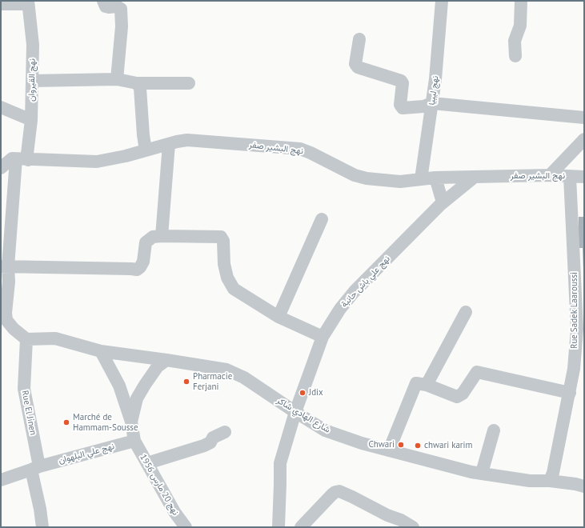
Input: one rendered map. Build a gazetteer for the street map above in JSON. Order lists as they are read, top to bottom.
{
  "streets": {
    "street": [
      "نهج القيروان",
      "نهج ليبيا",
      "نهج البشير صفر",
      "نهج علي باش حانبة",
      "Rue Sadek Laaroussi",
      "Rue El Jinen",
      "شارع الهادي شاكر",
      "نهج علي البلهوان",
      "نهج 20 مارس 1956"
    ]
  },
  "crossings": [
    ["نهج القيروان", "نهج البشير صفر"],
    ["نهج ليبيا", "نهج البشير صفر"],
    ["نهج البشير صفر", "نهج علي باش حانبة"],
    ["نهج البشير صفر", "Rue Sadek Laaroussi"],
    ["نهج علي باش حانبة", "شارع الهادي شاكر"],
    ["Rue Sadek Laaroussi", "شارع الهادي شاكر"],
    ["Rue El Jinen", "شارع الهادي شاكر"],
    ["Rue El Jinen", "نهج علي البلهوان"],
    ["نهج علي البلهوان", "نهج 20 مارس 1956"]
  ],
  "places": [
    "Pharmacie Ferjani",
    "Jdix",
    "Marché de Hammam-Sousse",
    "Chwari",
    "chwari karim"
  ]
}
